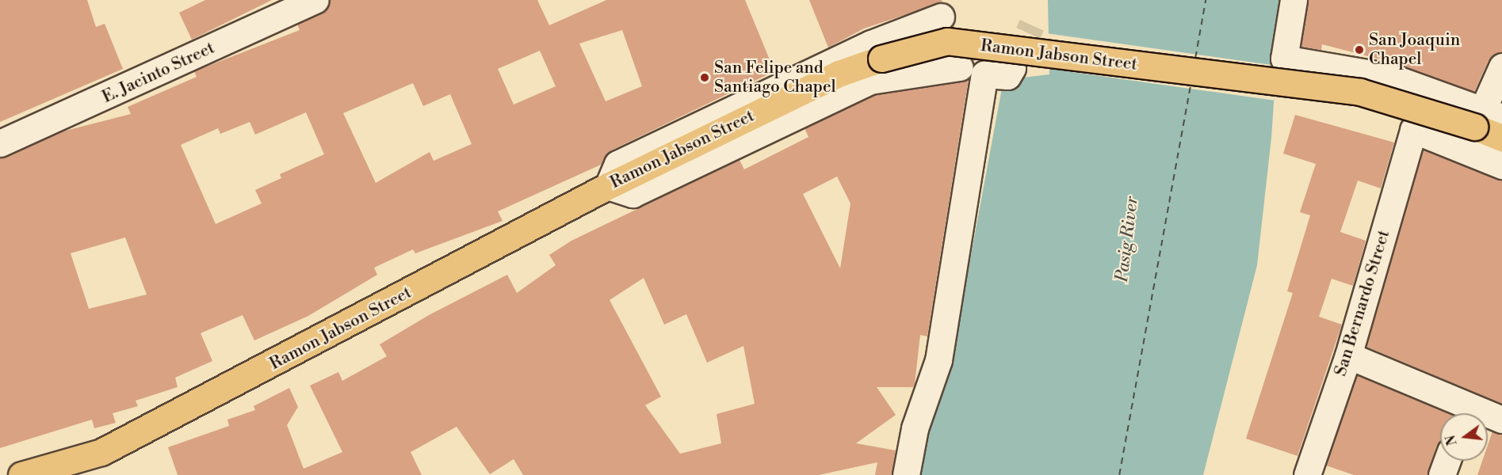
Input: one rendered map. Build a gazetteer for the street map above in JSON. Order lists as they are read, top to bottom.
{
  "streets": {
    "main road": ["Ramon Jabson Street"],
    "street": ["E. Jacinto Street", "San Bernardo Street"]
  },
  "water": ["Pasig River"],
  "places": ["San Joaquin Chapel", "San Felipe and Santiago Chapel"],
  "north": "left"
}
